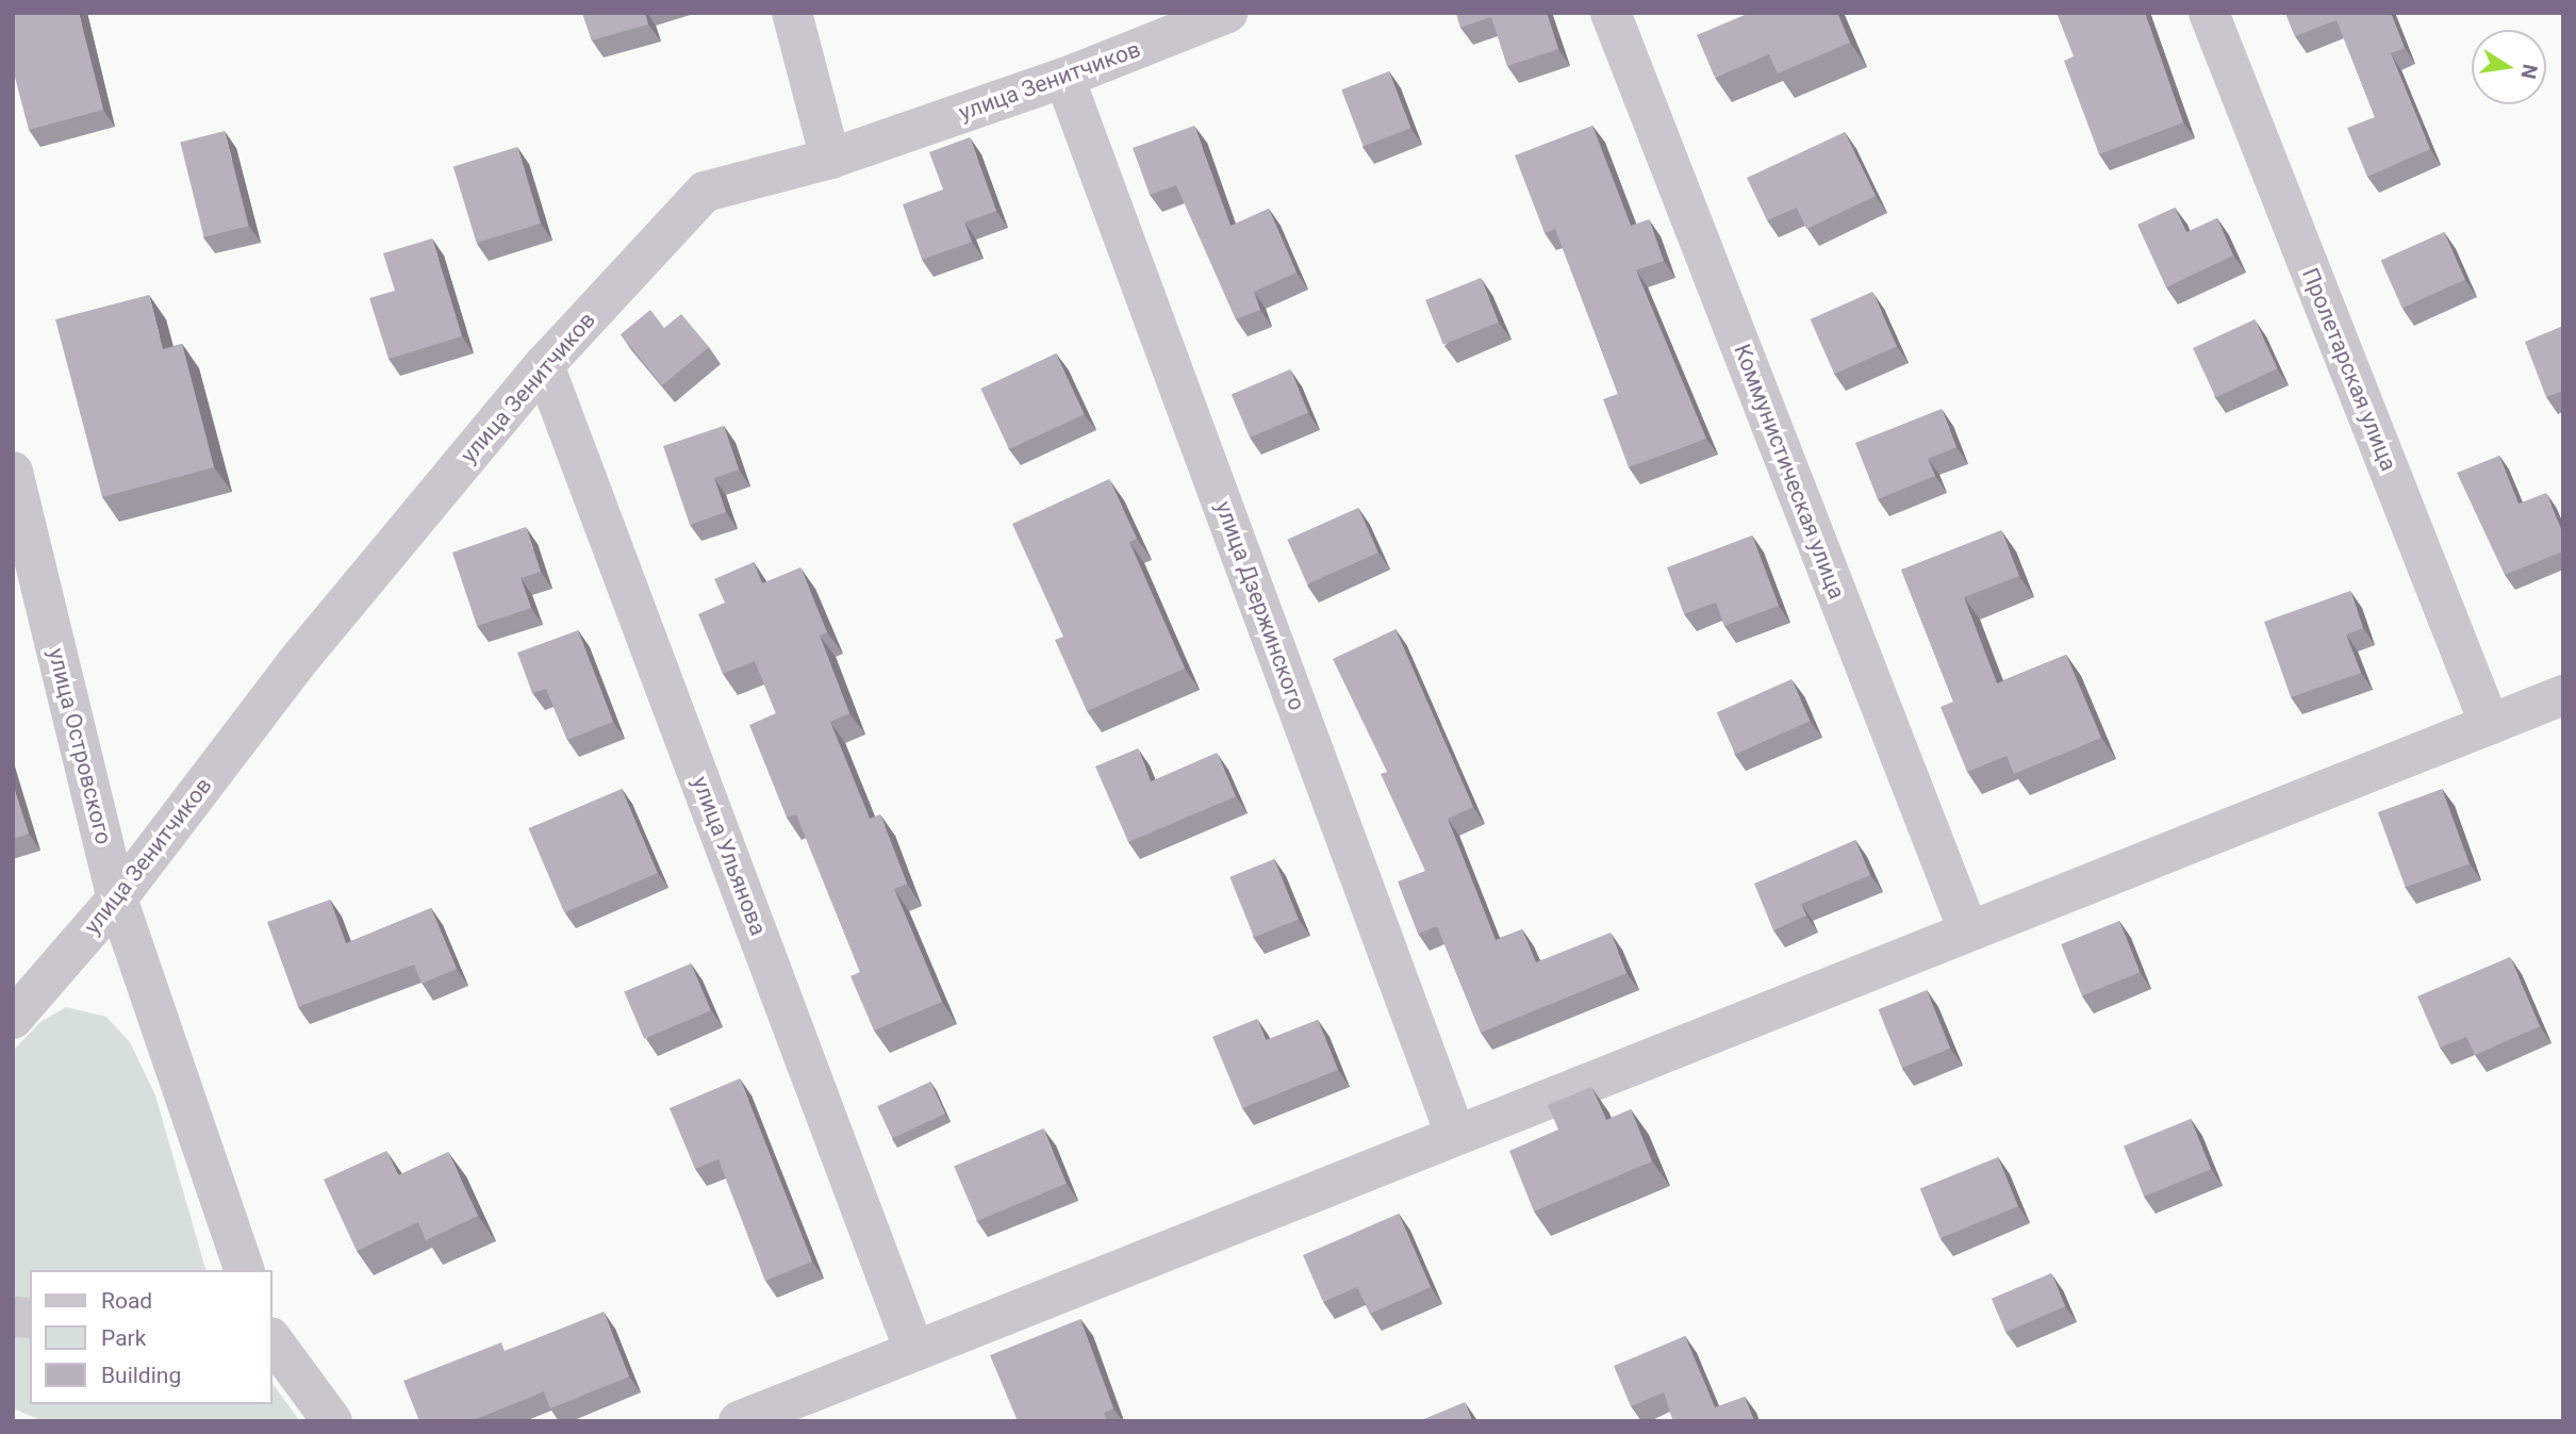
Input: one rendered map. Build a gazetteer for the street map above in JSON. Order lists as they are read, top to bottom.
{
  "streets": {
    "street": [
      "улица Зенитчиков",
      "Пролетарская улица",
      "Коммунистическая улица",
      "улица Дзержинского",
      "улица Островского",
      "улица Ульянова"
    ]
  },
  "crossings": [
    ["улица Зенитчиков", "улица Дзержинского"],
    ["улица Зенитчиков", "улица Островского"],
    ["улица Зенитчиков", "улица Ульянова"]
  ],
  "legend": ["Road", "Park", "Building"],
  "north": "right"
}
